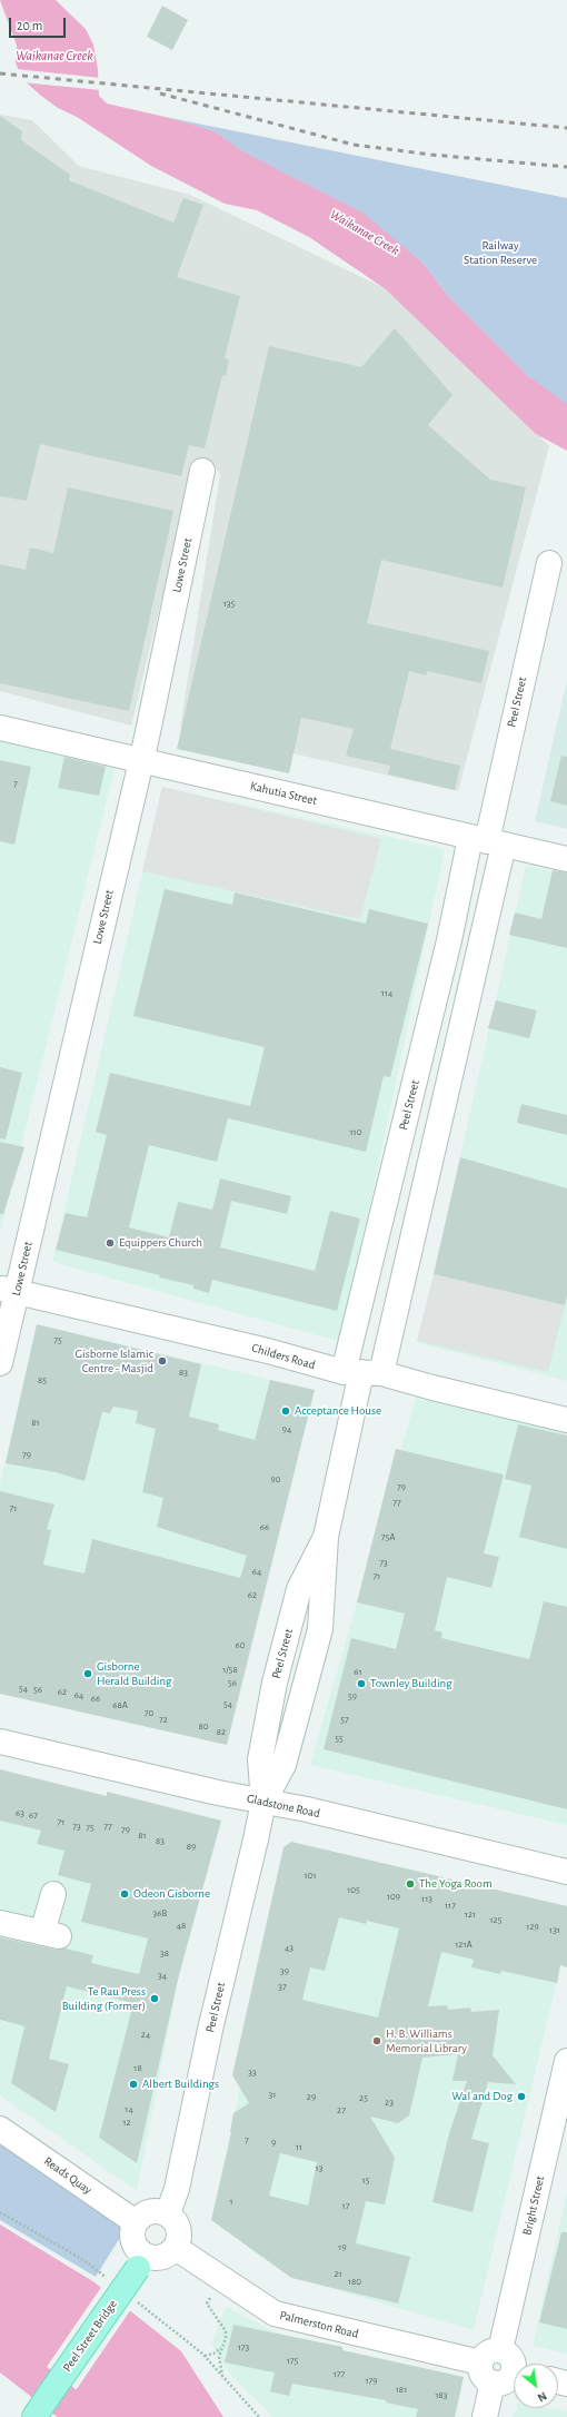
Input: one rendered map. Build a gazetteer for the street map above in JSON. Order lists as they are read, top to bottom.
{
  "streets": {
    "main road": ["Peel Street Bridge"],
    "street": [
      "Lowe Street",
      "Peel Street",
      "Kahutia Street",
      "Childers Road",
      "Gladstone Road",
      "Reads Quay",
      "Bright Street",
      "Palmerston Road"
    ]
  },
  "crossings": [
    ["Lowe Street", "Kahutia Street"],
    ["Lowe Street", "Childers Road"],
    ["Peel Street", "Kahutia Street"],
    ["Peel Street", "Childers Road"],
    ["Peel Street", "Gladstone Road"],
    ["Peel Street", "Reads Quay"],
    ["Peel Street", "Palmerston Road"],
    ["Peel Street", "Peel Street Bridge"],
    ["Reads Quay", "Palmerston Road"],
    ["Reads Quay", "Peel Street Bridge"],
    ["Bright Street", "Palmerston Road"],
    ["Palmerston Road", "Peel Street Bridge"]
  ],
  "water": ["Waikanae Creek"],
  "parks": ["Railway Station Reserve"],
  "places": [
    "Equippers Church",
    "Gisborne Islamic Centre - Masjid",
    "Acceptance House",
    "Gisborne Herald Building",
    "Townley Building",
    "The Yoga Room",
    "Odeon Gisborne",
    "Te Rau Press Building (Former)",
    "H. B. Williams Memorial Library",
    "Albert Buildings",
    "Wal and Dog"
  ],
  "house_numbers": [
    "135",
    "7",
    "114",
    "110",
    "75",
    "83",
    "85",
    "81",
    "94",
    "79",
    "90",
    "79",
    "77",
    "71",
    "66",
    "75A",
    "73",
    "64",
    "71",
    "62",
    "60",
    "1/58",
    "61",
    "56",
    "54",
    "56",
    "62",
    "64",
    "59",
    "66",
    "54",
    "68A",
    "70",
    "72",
    "57",
    "80",
    "82",
    "55",
    "63",
    "67",
    "71",
    "73",
    "77",
    "75",
    "79",
    "81",
    "83",
    "89",
    "101",
    "105",
    "109",
    "113",
    "117",
    "36B",
    "121",
    "125",
    "48",
    "129",
    "131",
    "121A",
    "43",
    "38",
    "39",
    "34",
    "37",
    "24",
    "18",
    "33",
    "31",
    "29",
    "25",
    "23",
    "14",
    "27",
    "12",
    "7",
    "9",
    "11",
    "13",
    "15",
    "1",
    "17",
    "19",
    "21",
    "180",
    "173",
    "175",
    "177",
    "179",
    "181",
    "183"
  ],
  "scale_bar": "20 m",
  "north": "bottom right"
}
